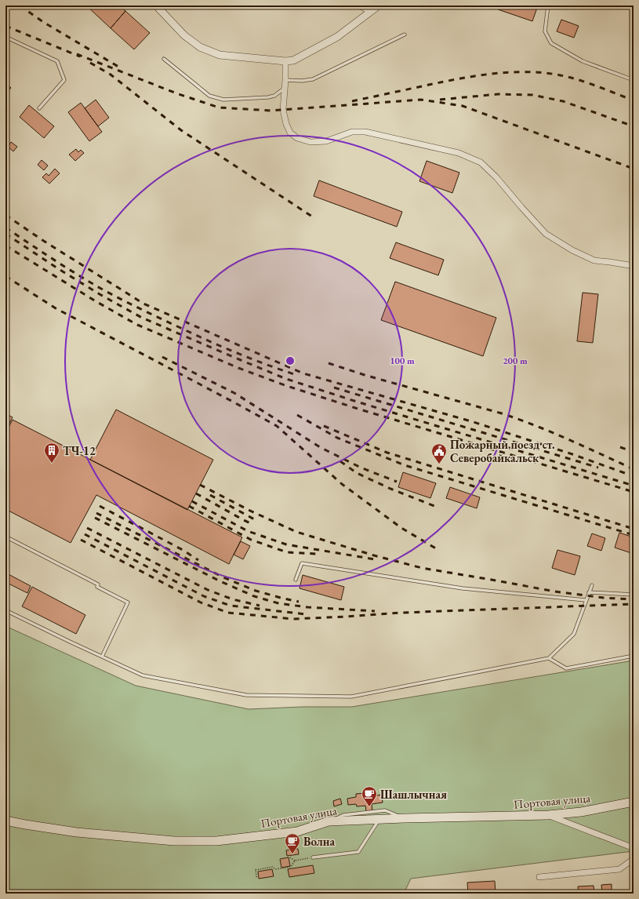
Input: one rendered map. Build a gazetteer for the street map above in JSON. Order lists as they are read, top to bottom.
{
  "streets": {
    "main road": ["Портовая улица"]
  },
  "places": {
    "building": ["ТЧ-12"],
    "public building": ["Пожарный поезд ст. Северобайкальск"],
    "cafe": ["Шашлычная", "Волна"]
  },
  "rings": ["100 m", "200 m"]
}
